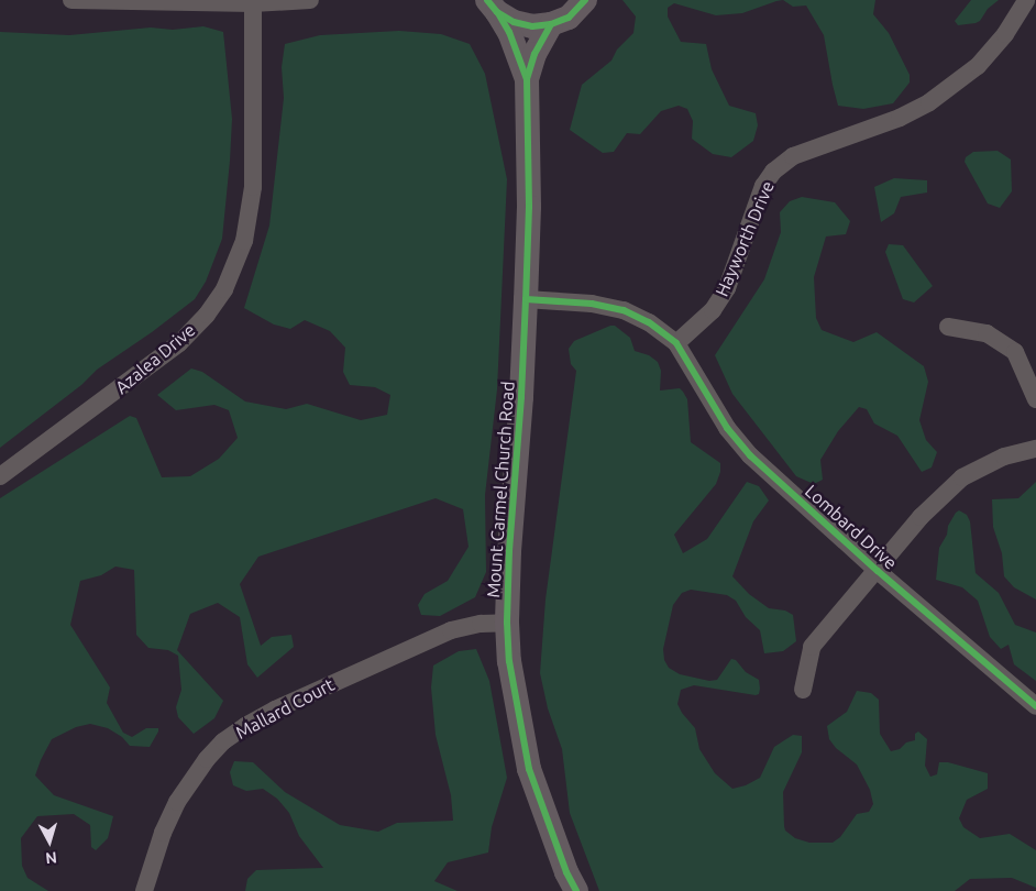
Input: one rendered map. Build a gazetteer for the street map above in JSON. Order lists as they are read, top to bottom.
{
  "streets": {
    "main road": ["Mount Carmel Church Road"],
    "street": [
      "Hayworth Drive",
      "Azalea Drive",
      "Lombard Drive",
      "Mallard Court"
    ]
  },
  "crossings": [
    ["Hayworth Drive", "Lombard Drive"],
    ["Mount Carmel Church Road", "Mallard Court"]
  ],
  "north": "bottom"
}
